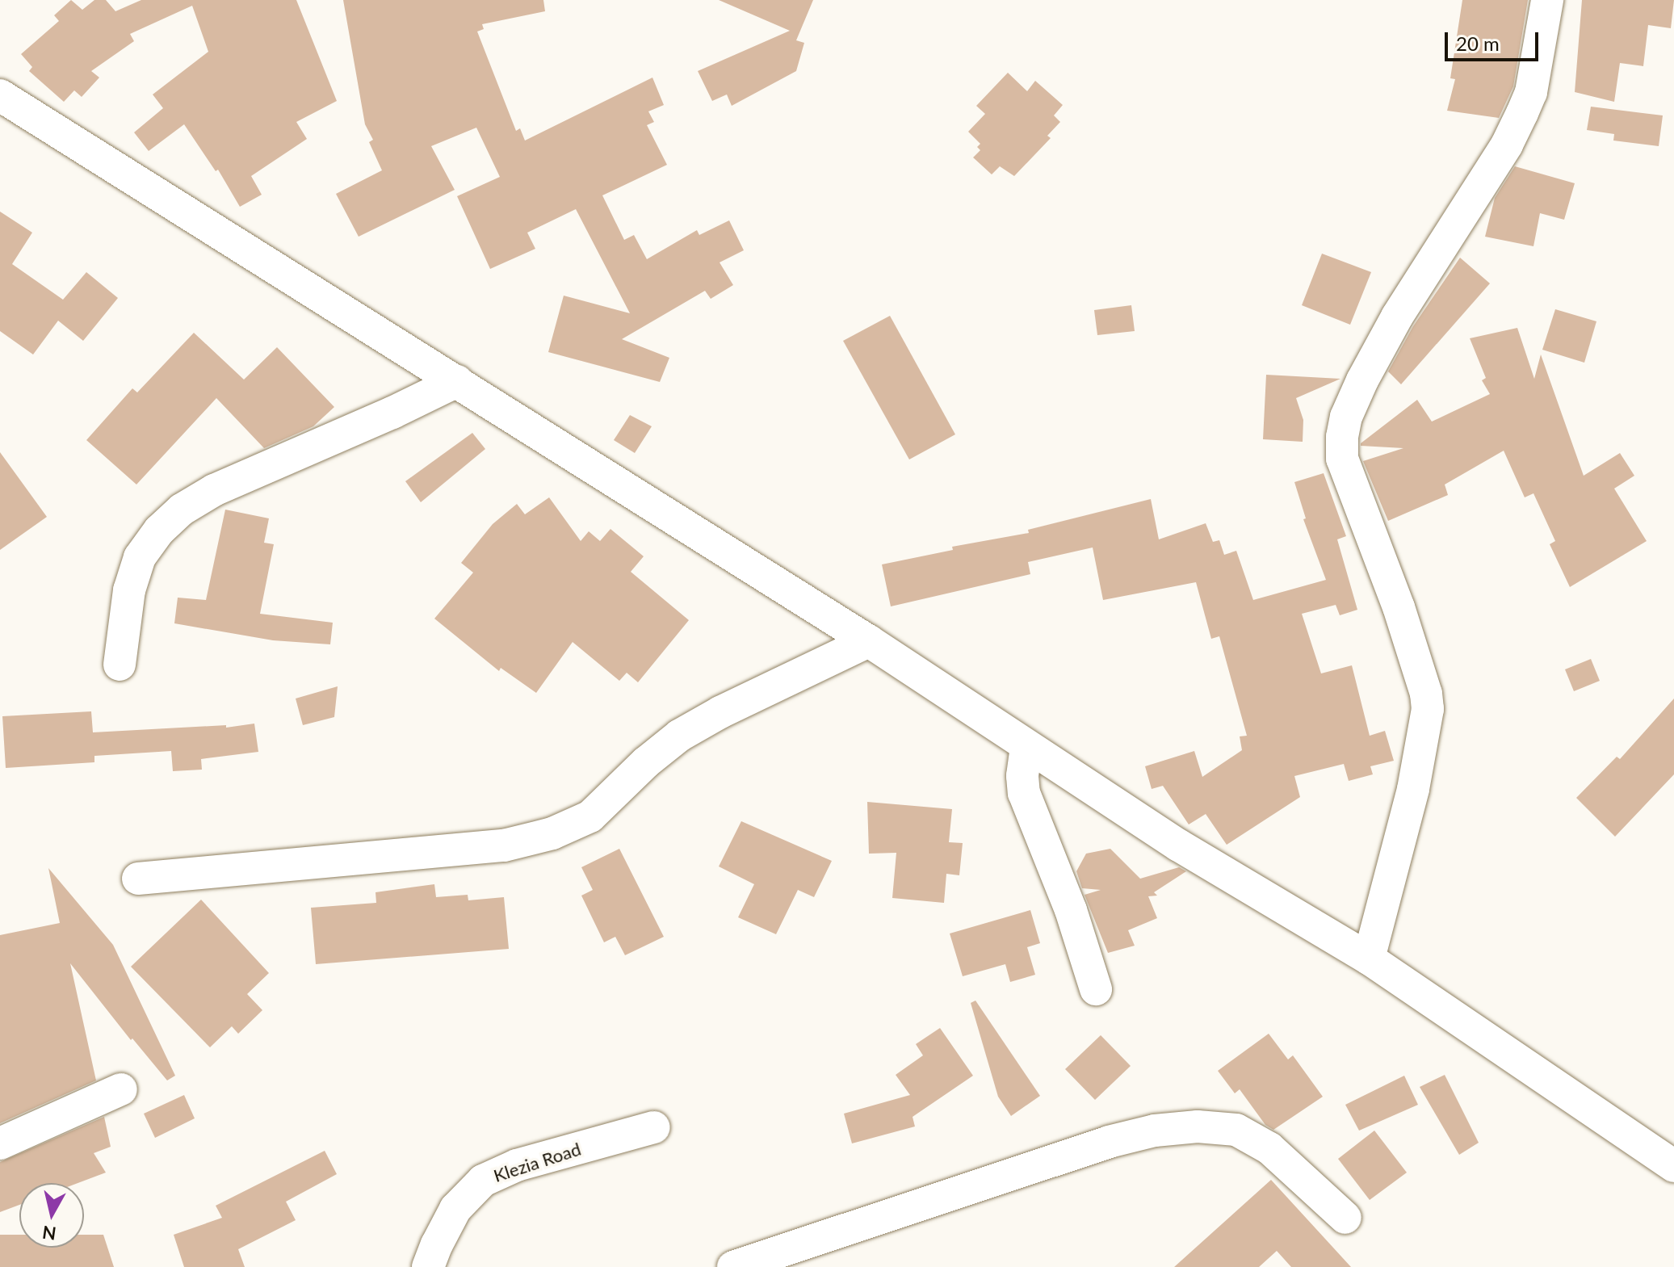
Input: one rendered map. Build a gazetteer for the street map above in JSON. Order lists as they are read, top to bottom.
{
  "streets": {
    "street": ["Klezia Road"]
  },
  "scale_bar": "20 m",
  "north": "bottom"
}
